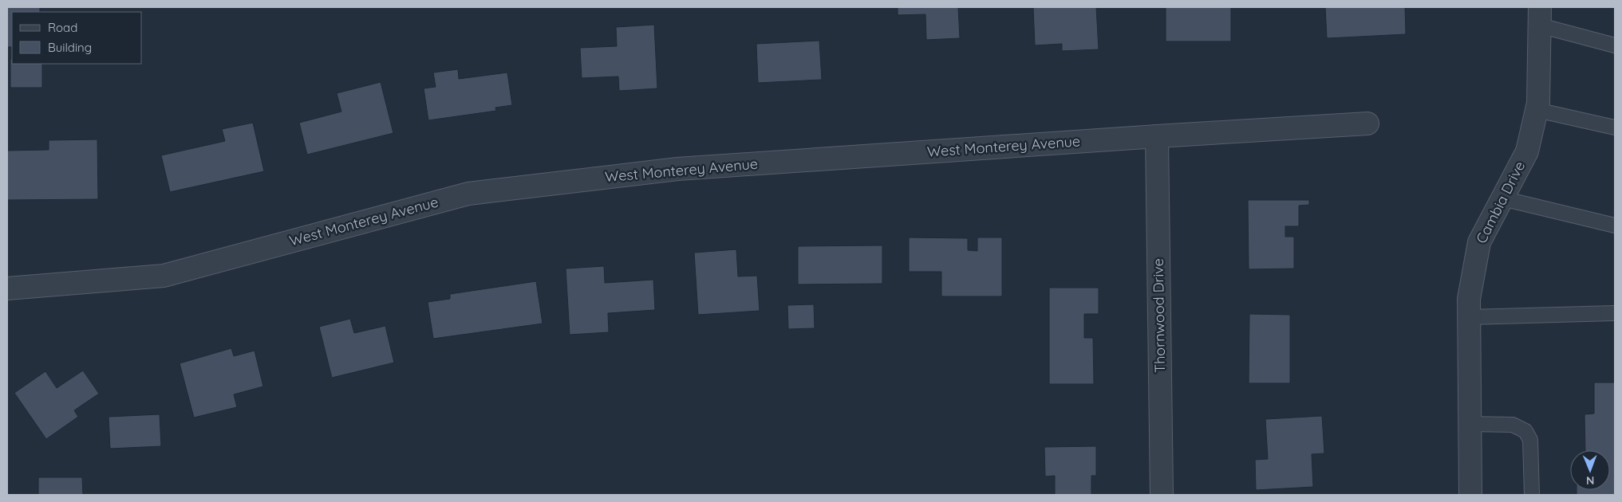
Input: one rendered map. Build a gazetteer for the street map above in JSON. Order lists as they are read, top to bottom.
{
  "streets": {
    "street": ["West Monterey Avenue", "Cambia Drive", "Thornwood Drive"]
  },
  "crossings": [
    ["West Monterey Avenue", "Thornwood Drive"]
  ],
  "legend": ["Road", "Building"],
  "north": "bottom"
}
